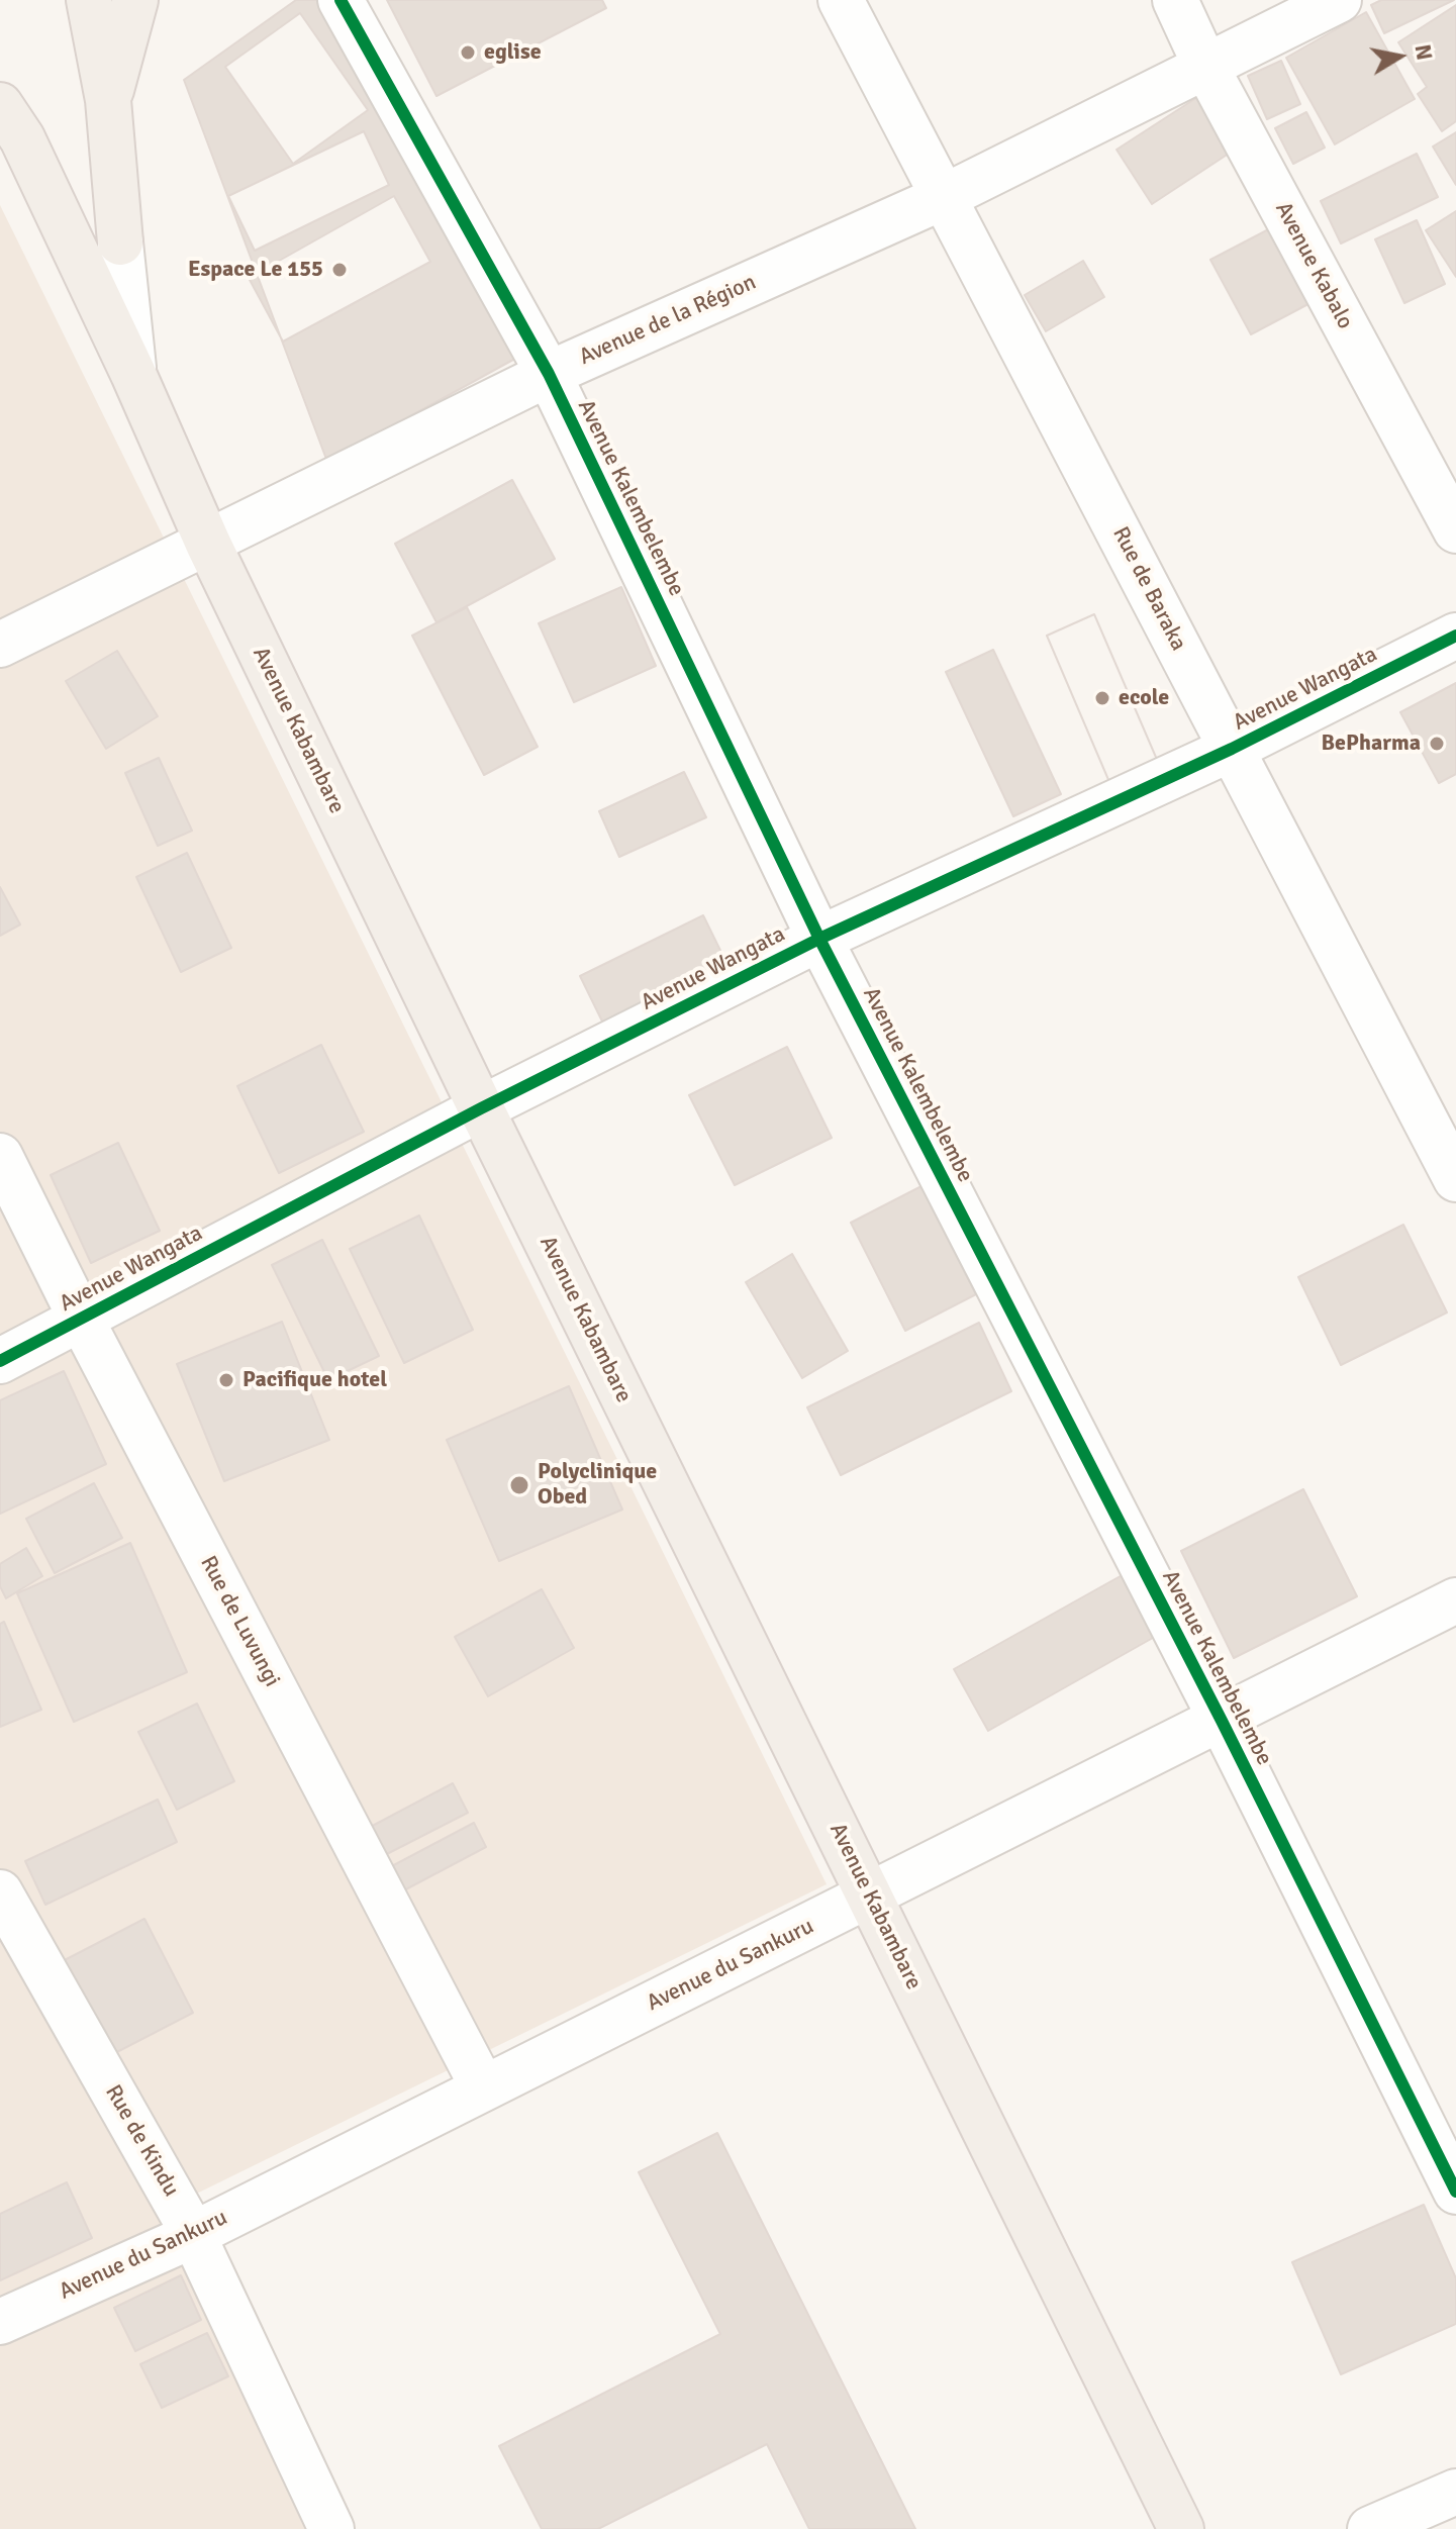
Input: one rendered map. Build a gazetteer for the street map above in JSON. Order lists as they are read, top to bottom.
{
  "streets": {
    "main road": ["Avenue Kabambare"],
    "street": [
      "Avenue Kabalo",
      "Avenue de la Région",
      "Avenue Kalembelembe",
      "Rue de Baraka",
      "Avenue Wangata",
      "Rue de Luvungi",
      "Avenue du Sankuru",
      "Rue de Kindu"
    ]
  },
  "crossings": [
    ["Avenue Kabalo", "Avenue de la Région"],
    ["Avenue de la Région", "Avenue Kalembelembe"],
    ["Avenue de la Région", "Rue de Baraka"],
    ["Avenue de la Région", "Avenue Kabambare"],
    ["Avenue Kalembelembe", "Avenue Wangata"],
    ["Avenue Kalembelembe", "Avenue du Sankuru"],
    ["Rue de Baraka", "Avenue Wangata"],
    ["Avenue Wangata", "Avenue Kabambare"],
    ["Avenue Wangata", "Rue de Luvungi"],
    ["Avenue Kabambare", "Avenue du Sankuru"],
    ["Rue de Luvungi", "Avenue du Sankuru"],
    ["Avenue du Sankuru", "Rue de Kindu"]
  ],
  "places": [
    "eglise",
    "Espace Le 155",
    "ecole",
    "BePharma",
    "Pacifique hotel",
    "Polyclinique Obed"
  ],
  "north": "right"
}
